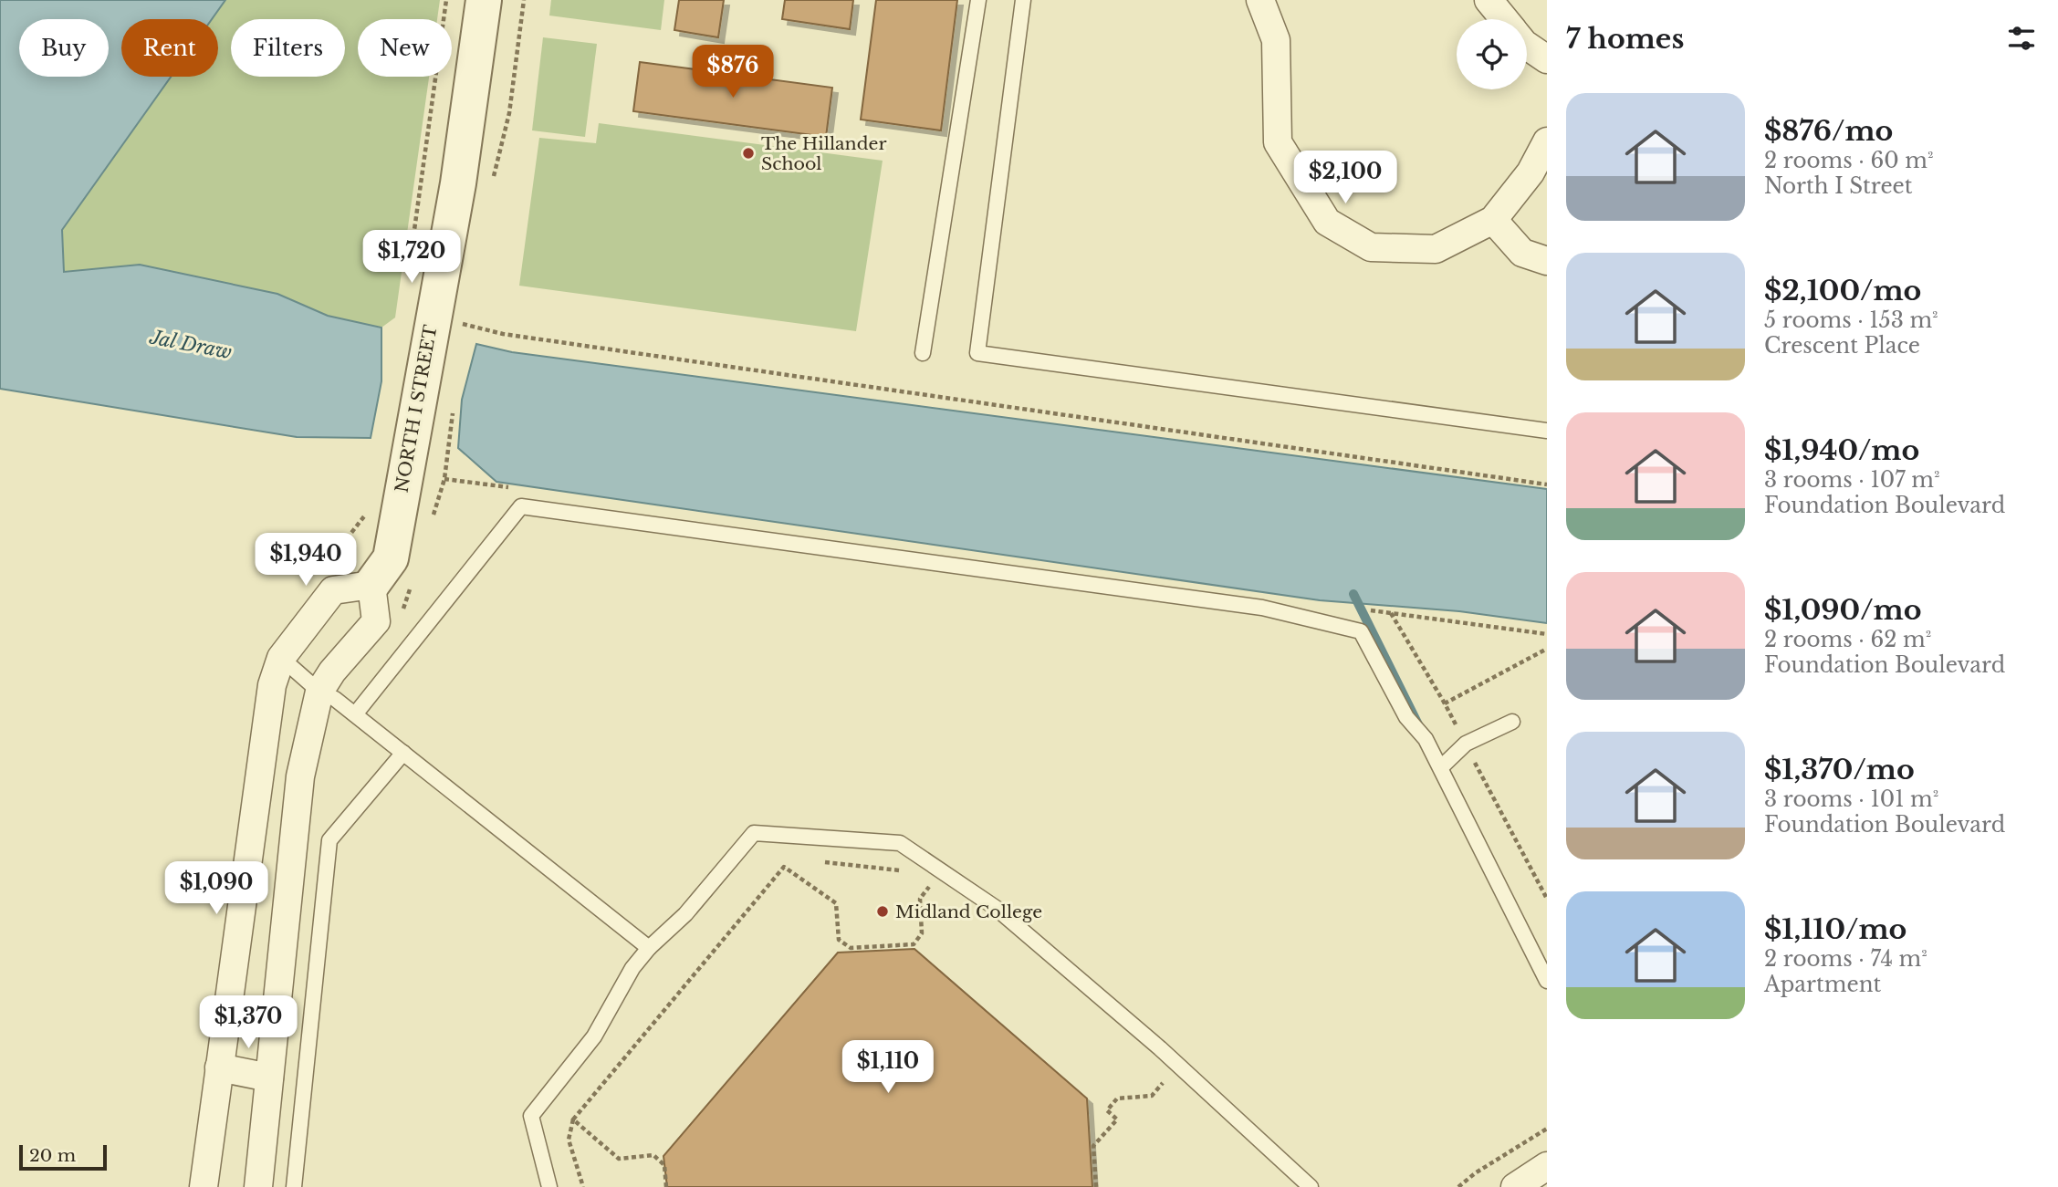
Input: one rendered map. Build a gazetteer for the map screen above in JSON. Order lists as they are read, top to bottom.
{
  "streets": {
    "street": ["NORTH I STREET"]
  },
  "water": ["Jal Draw"],
  "places": ["The Hillander School", "Midland College"],
  "scale_bar": "20 m",
  "page": {
    "heading": "7 homes",
    "chip": [
      "Buy",
      "Rent",
      "Filters",
      "New"
    ],
    "price": [
      "$876",
      "$2,100",
      "$1,720",
      "$1,940",
      "$1,090",
      "$1,370",
      "$1,110"
    ],
    "list": [
      {
        "name": "$876/mo",
        "note": "2 rooms · 60 m² · North I Street"
      },
      {
        "name": "$2,100/mo",
        "note": "5 rooms · 153 m² · Crescent Place"
      },
      {
        "name": "$1,940/mo",
        "note": "3 rooms · 107 m² · Foundation Boulevard"
      },
      {
        "name": "$1,090/mo",
        "note": "2 rooms · 62 m² · Foundation Boulevard"
      },
      {
        "name": "$1,370/mo",
        "note": "3 rooms · 101 m² · Foundation Boulevard"
      },
      {
        "name": "$1,110/mo",
        "note": "2 rooms · 74 m² · Apartment"
      }
    ],
    "scale": "20 m"
  }
}
